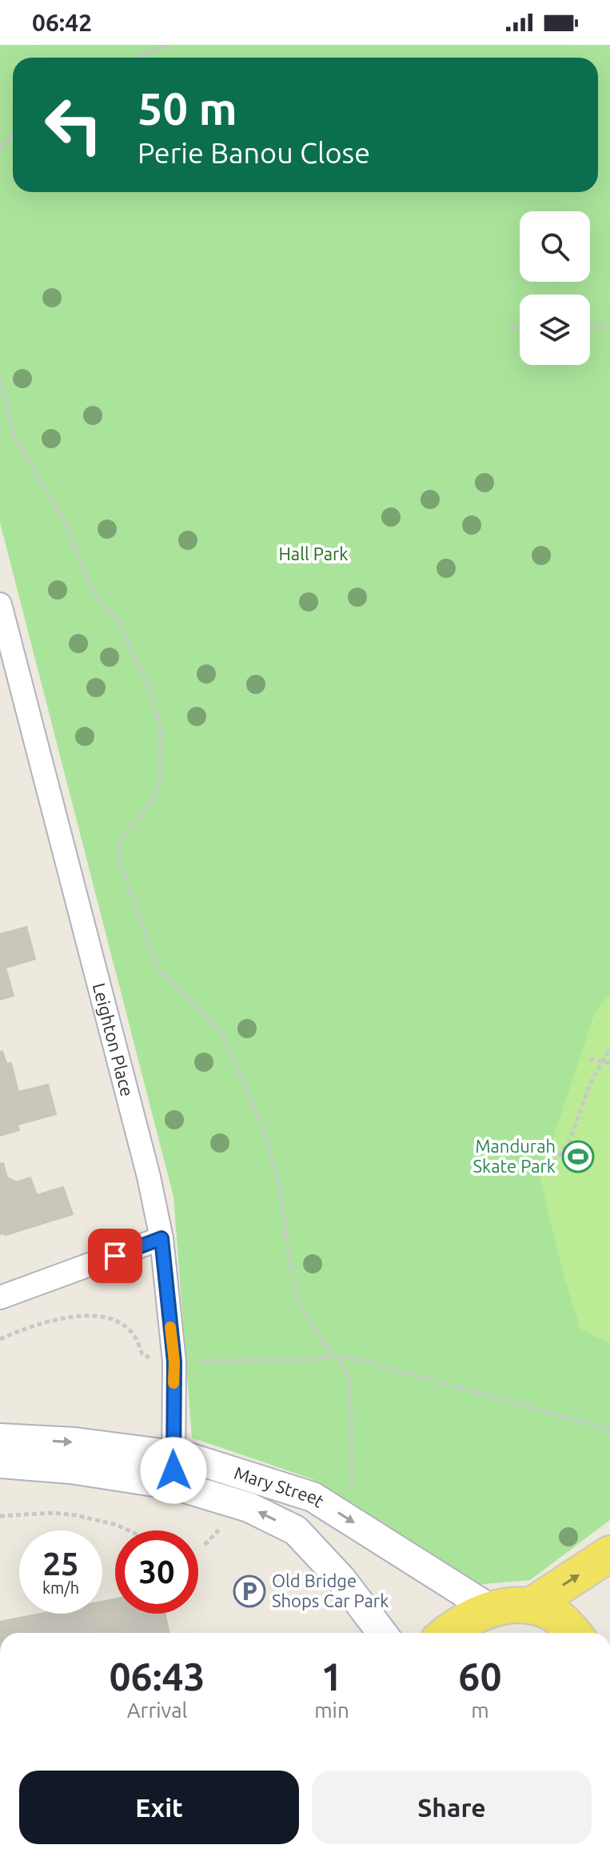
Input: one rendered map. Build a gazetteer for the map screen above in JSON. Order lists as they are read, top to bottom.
{
  "streets": {
    "street": ["Leighton Place", "Mary Street"]
  },
  "crossings": [
    ["Leighton Place", "Mary Street"]
  ],
  "parks": ["Hall Park"],
  "places": {
    "sports": ["Mandurah Skate Park"],
    "parking": ["Old Bridge Shops Car Park"]
  },
  "page": {
    "status": "06:42",
    "turn": ["50 m", "Perie Banou Close"],
    "speed": "25 km/h",
    "limit": "30",
    "eta": [
      "06:43",
      "Arrival",
      "1",
      "min",
      "60",
      "m"
    ],
    "buttons": ["Exit", "Share"]
  }
}
